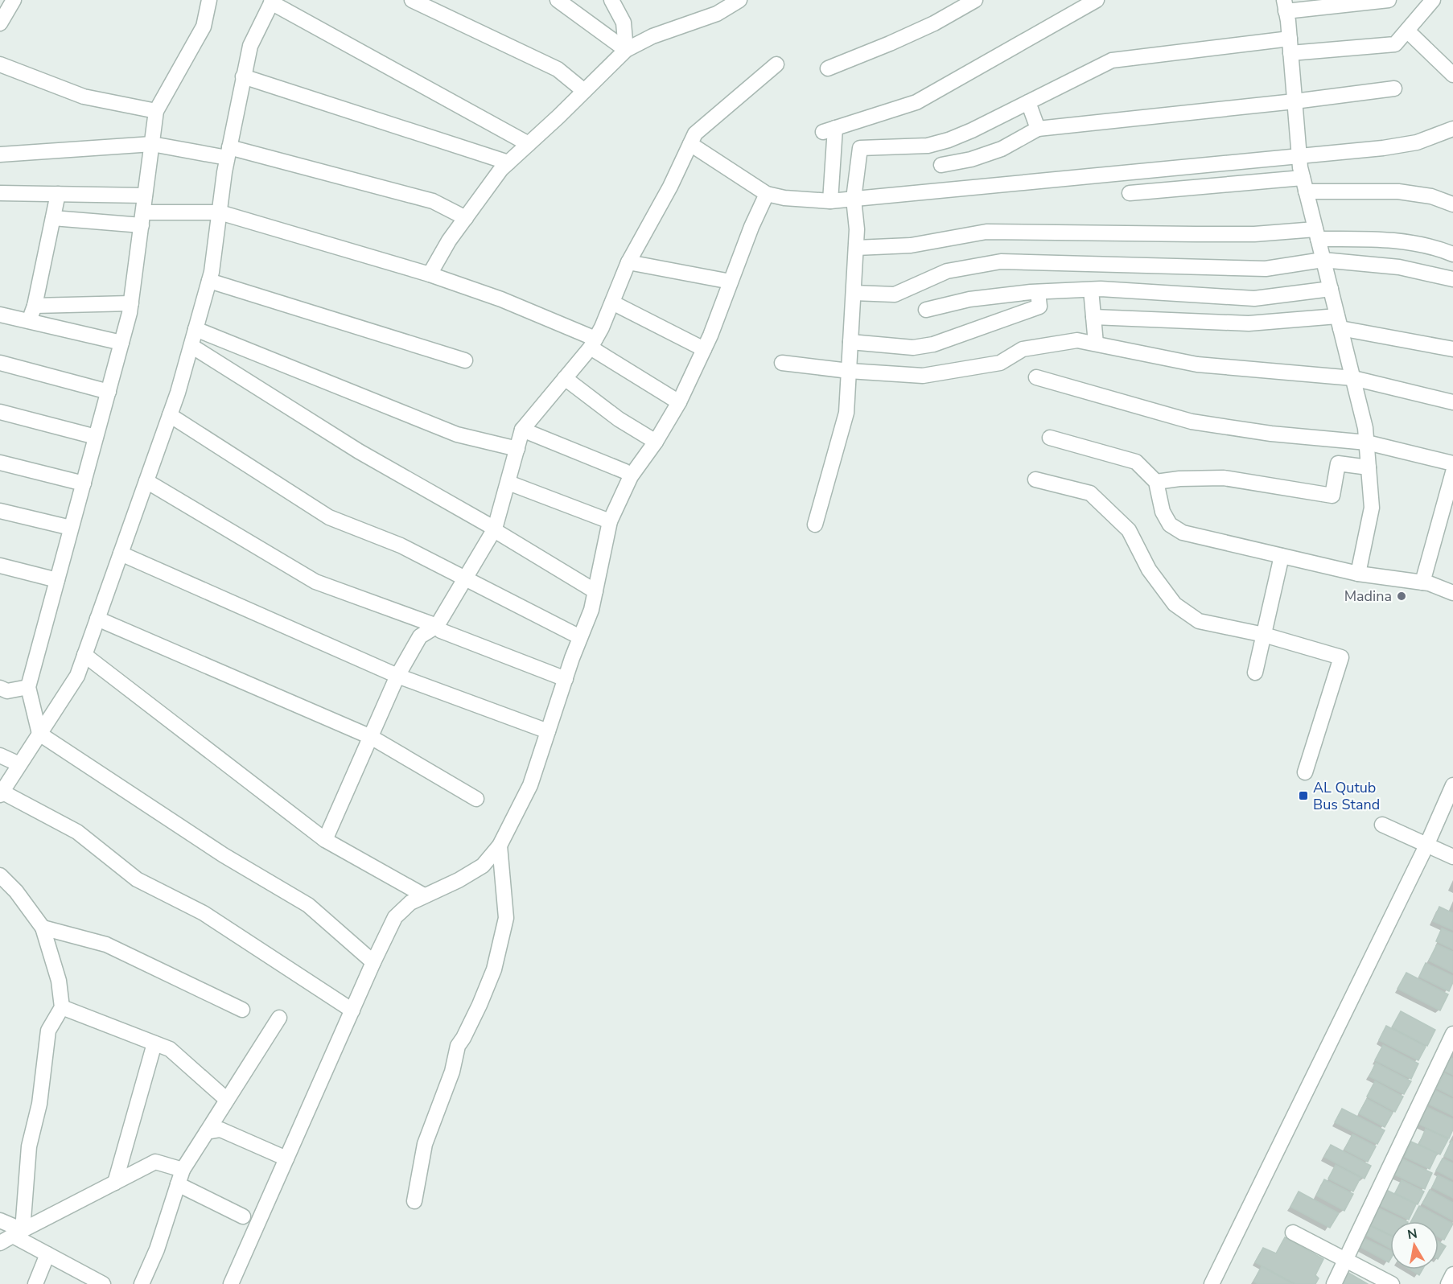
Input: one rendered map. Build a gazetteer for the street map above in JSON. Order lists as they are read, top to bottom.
{
  "places": {
    "other": ["Madina"],
    "transit": ["AL Qutub Bus Stand"]
  },
  "north": "top"
}
